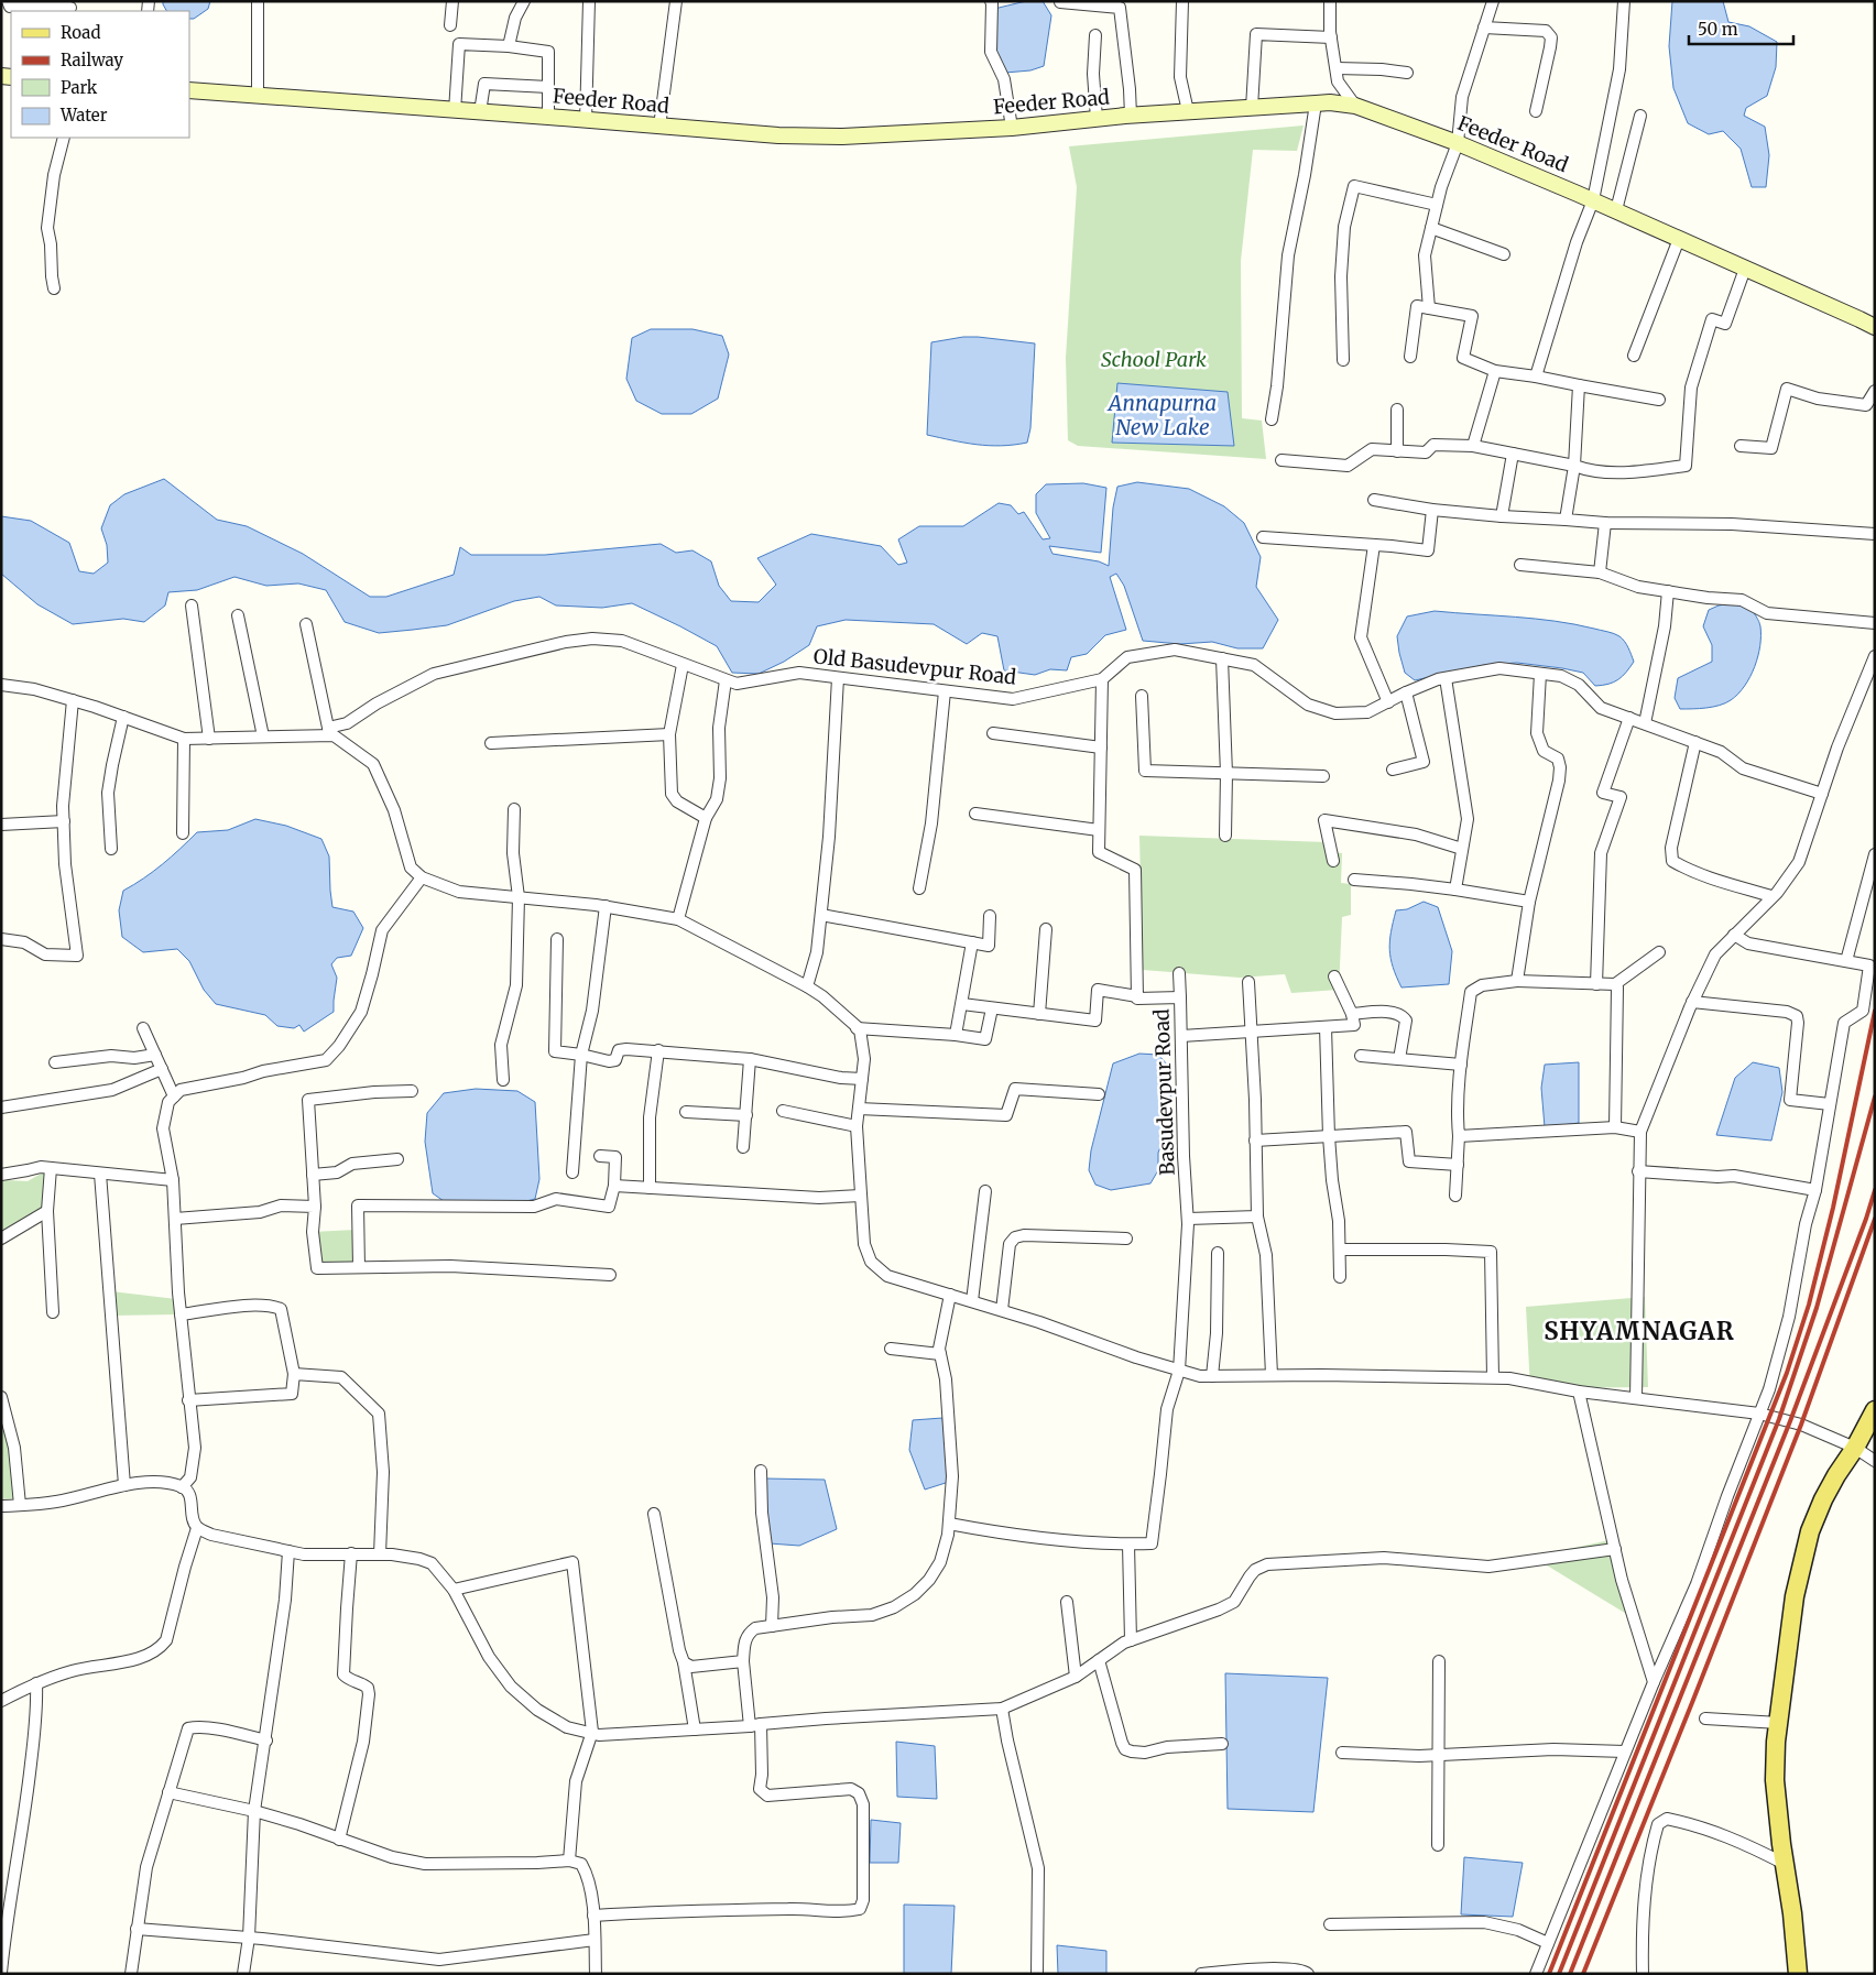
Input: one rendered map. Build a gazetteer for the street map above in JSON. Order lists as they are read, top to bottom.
{
  "streets": {
    "street": ["Feeder Road", "Old Basudevpur Road", "Basudevpur Road"]
  },
  "crossings": [
    ["Old Basudevpur Road", "Basudevpur Road"]
  ],
  "districts": ["SHYAMNAGAR"],
  "water": ["Annapurna New Lake"],
  "parks": ["School Park"],
  "legend": [
    "Road",
    "Railway",
    "Park",
    "Water"
  ],
  "scale_bar": "50 m"
}
